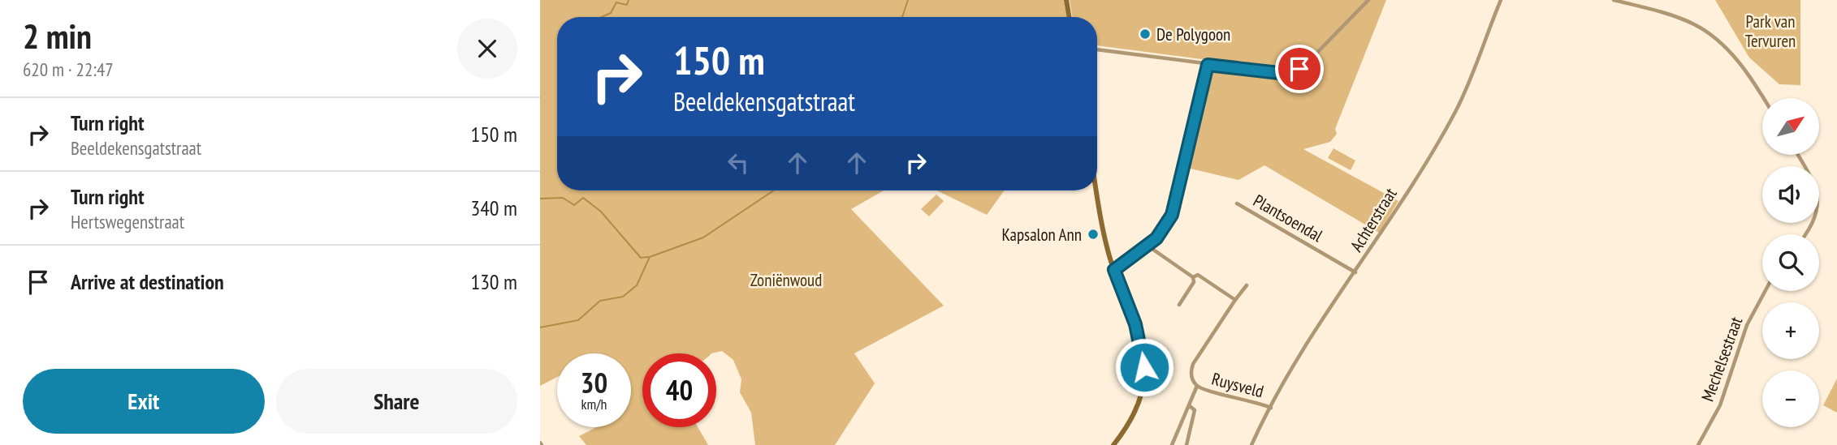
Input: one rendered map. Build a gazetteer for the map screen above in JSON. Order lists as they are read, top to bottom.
{
  "streets": {
    "street": [
      "Plantsoendal",
      "Achterstraat",
      "Mechelsestraat",
      "Ruysveld"
    ]
  },
  "crossings": [
    ["Plantsoendal", "Achterstraat"],
    ["Achterstraat", "Ruysveld"]
  ],
  "parks": ["Park van Tervuren", "Zoniënwoud"],
  "places": ["De Polygoon", "Kapsalon Ann"],
  "north": "top right",
  "page": {
    "heading": ["2 min", "620 m · 22:47"],
    "turn": ["150 m", "Beeldekensgatstraat"],
    "list": [
      {
        "name": "Turn right",
        "note": "Beeldekensgatstraat",
        "value": "150 m"
      },
      {
        "name": "Turn right",
        "note": "Hertswegenstraat",
        "value": "340 m"
      },
      {
        "name": "Arrive at destination",
        "value": "130 m"
      }
    ],
    "map_buttons": ["+", "−"],
    "speed": "30 km/h",
    "limit": "40",
    "buttons": ["Exit", "Share"]
  }
}
